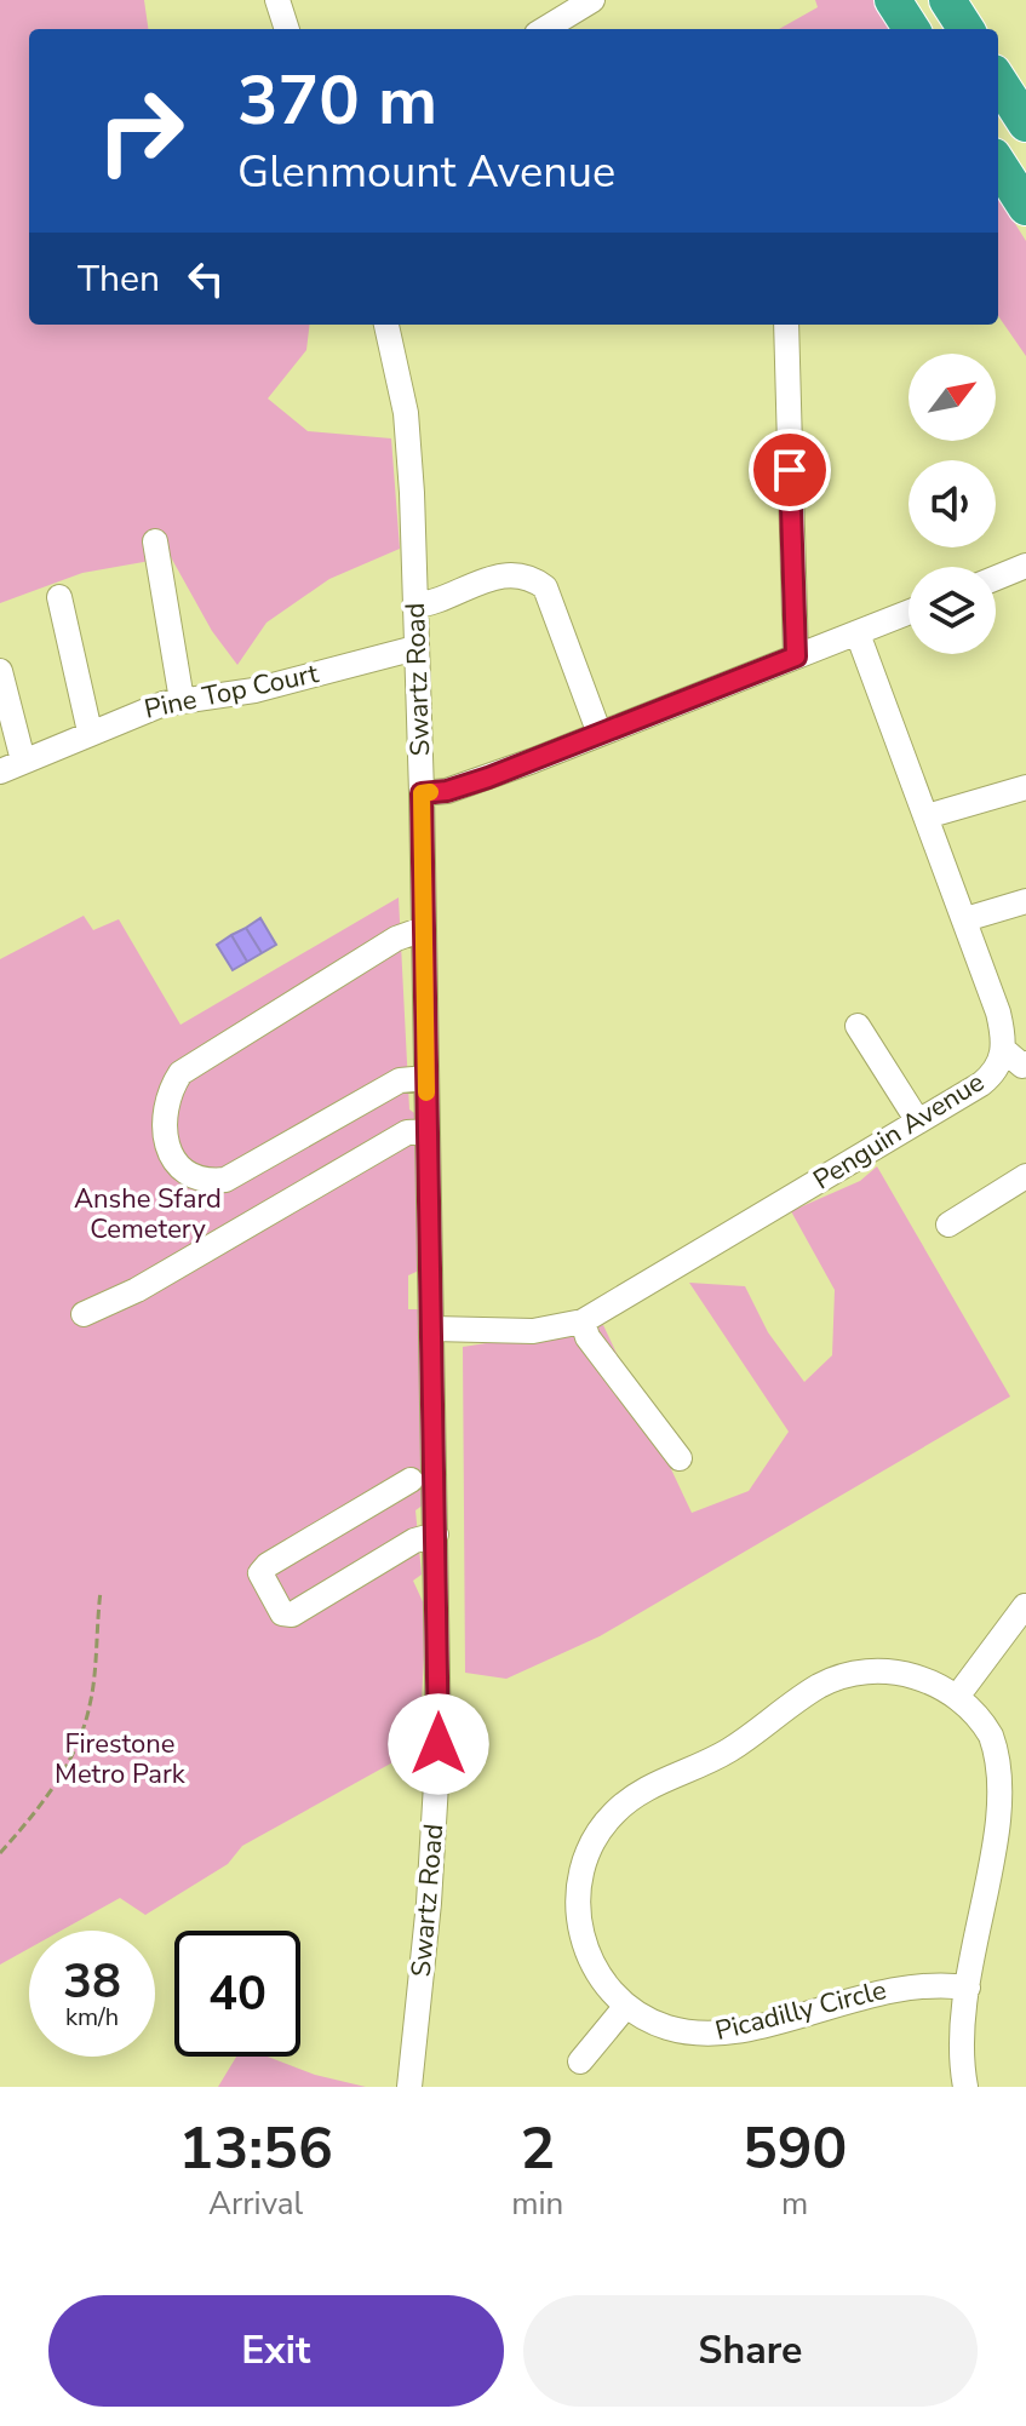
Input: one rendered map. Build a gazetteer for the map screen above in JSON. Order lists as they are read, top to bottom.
{
  "streets": {
    "street": [
      "Swartz Road",
      "Pine Top Court",
      "Penguin Avenue",
      "Picadilly Circle"
    ]
  },
  "crossings": [
    ["Swartz Road", "Pine Top Court"],
    ["Swartz Road", "Penguin Avenue"]
  ],
  "parks": ["Anshe Sfard Cemetery", "Firestone Metro Park"],
  "north": "top right",
  "page": {
    "turn": ["370 m", "Glenmount Avenue"],
    "then": "Then",
    "speed": "38 km/h",
    "limit": "40",
    "eta": [
      "13:56",
      "Arrival",
      "2",
      "min",
      "590",
      "m"
    ],
    "buttons": ["Exit", "Share"]
  }
}
